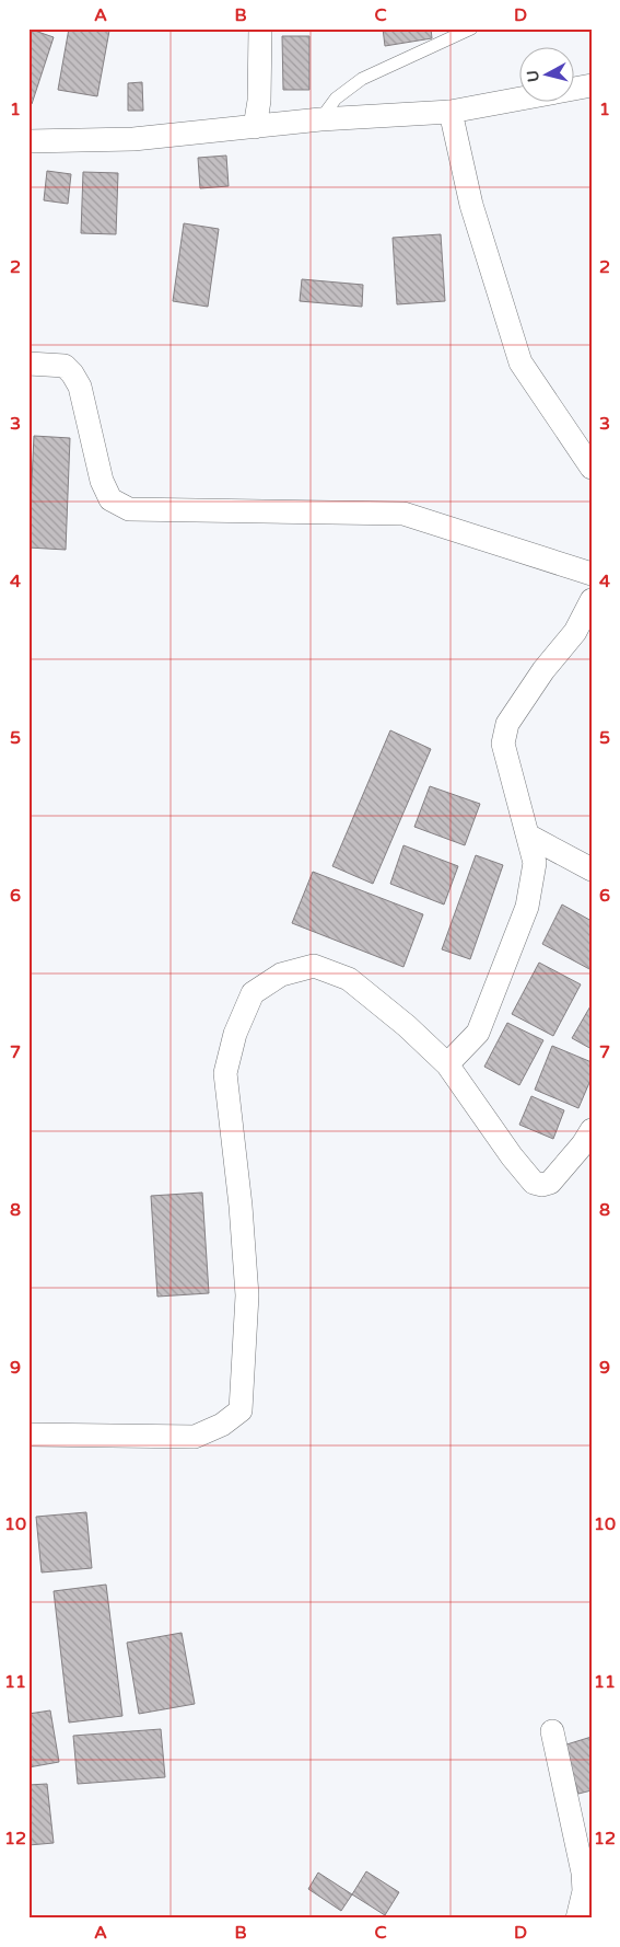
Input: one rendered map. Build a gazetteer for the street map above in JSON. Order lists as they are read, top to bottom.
{
  "north": "left",
  "grid": {
    "columns": [
      "A",
      "B",
      "C",
      "D"
    ],
    "rows": [
      "1",
      "2",
      "3",
      "4",
      "5",
      "6",
      "7",
      "8",
      "9",
      "10",
      "11",
      "12"
    ]
  }
}
